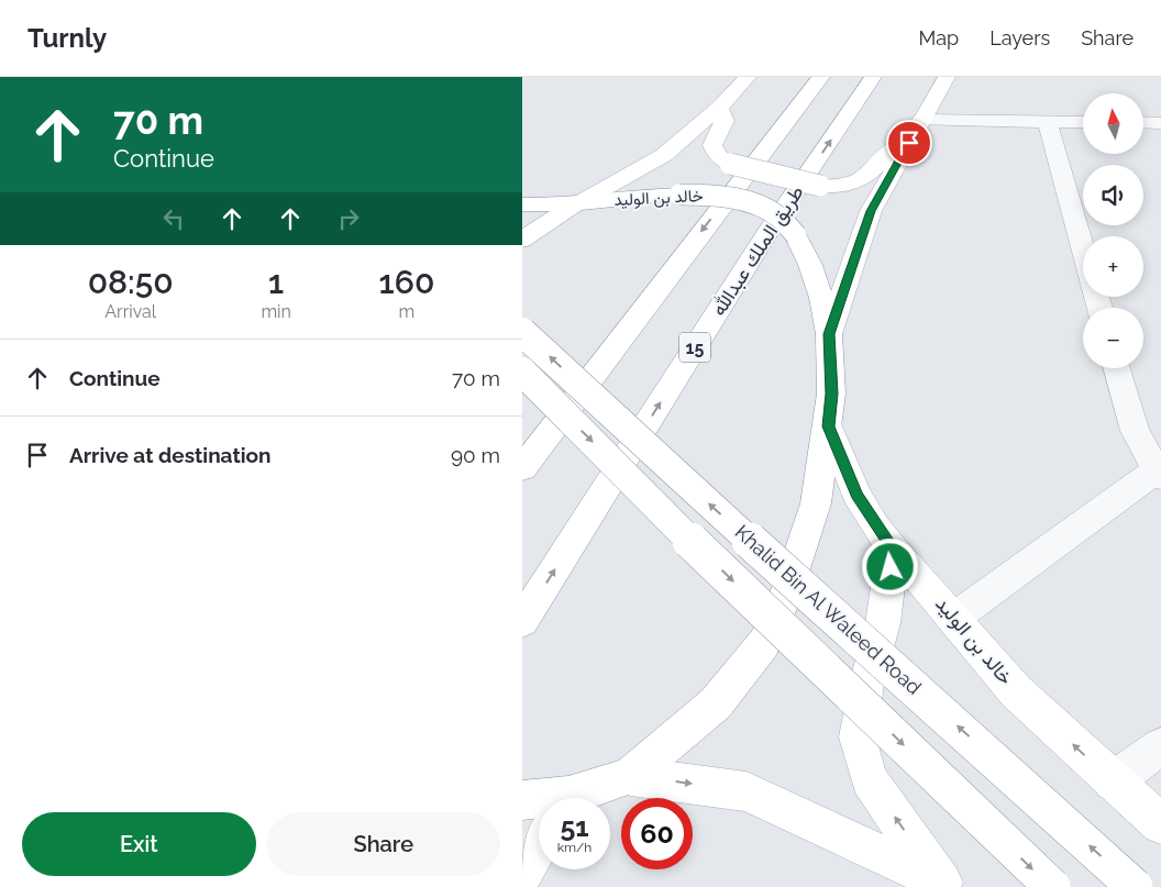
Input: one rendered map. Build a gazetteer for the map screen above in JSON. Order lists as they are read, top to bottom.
{
  "streets": {
    "main road": [
      "خالد بن الوليد",
      "طريق الملك عبدالله",
      "15",
      "Khalid Bin Al Waleed Road"
    ]
  },
  "north": "top",
  "page": {
    "header": "Turnly",
    "nav": ["Map", "Layers", "Share"],
    "turn": ["70 m", "Continue"],
    "map_buttons": ["+", "−"],
    "eta": [
      "08:50",
      "Arrival",
      "1",
      "min",
      "160",
      "m"
    ],
    "list": [
      {
        "name": "Continue",
        "value": "70 m"
      },
      {
        "name": "Arrive at destination",
        "value": "90 m"
      }
    ],
    "speed": "51 km/h",
    "limit": "60",
    "buttons": ["Exit", "Share"]
  }
}
